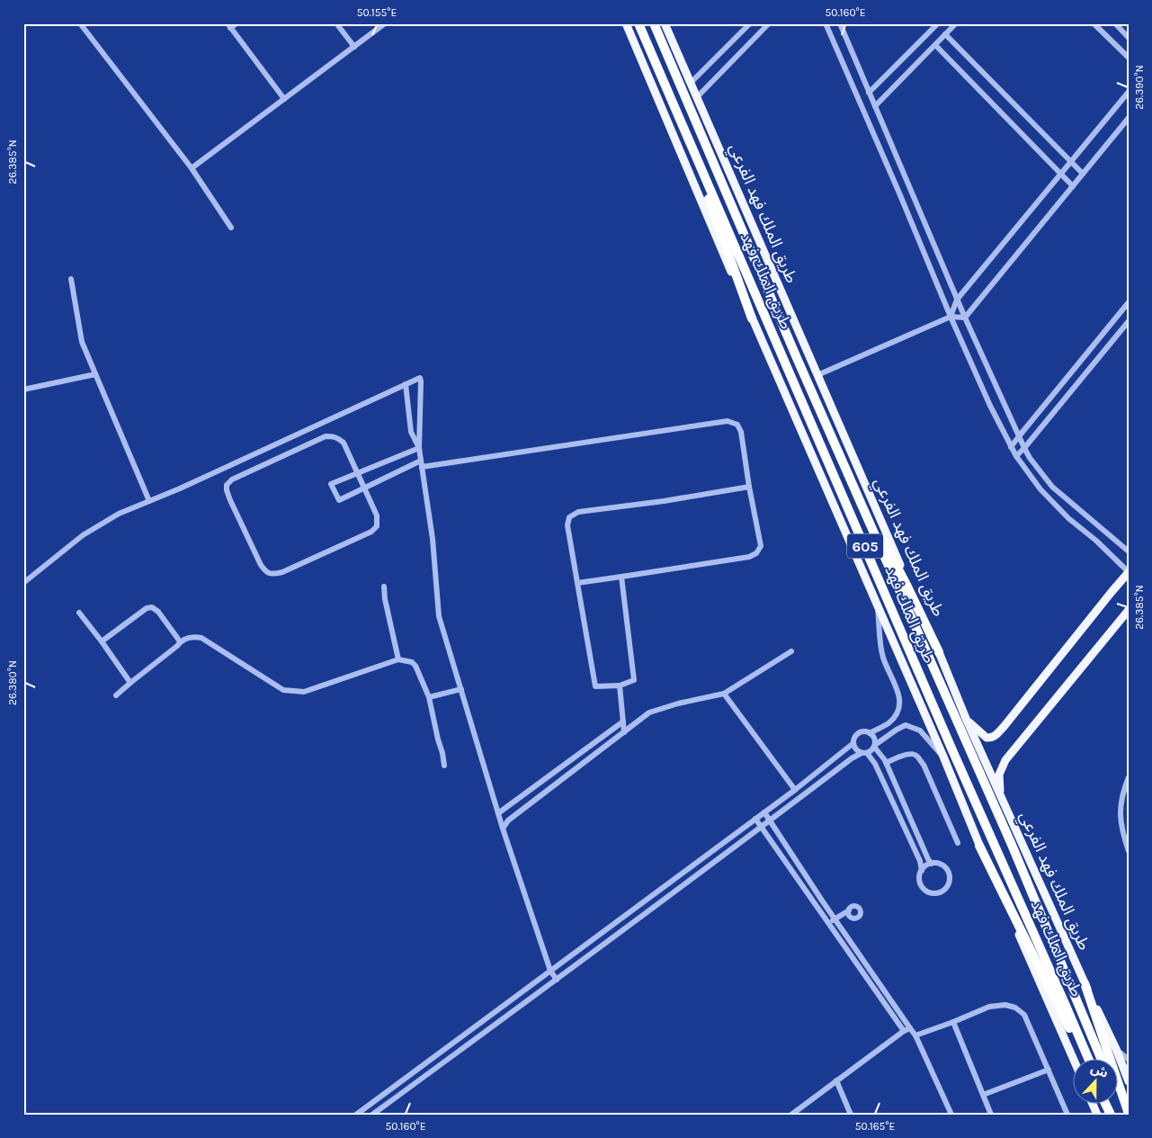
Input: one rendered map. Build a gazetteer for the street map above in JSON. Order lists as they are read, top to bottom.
{
  "streets": {
    "highway": ["طريق الملك فهد", "605"],
    "main road": ["طريق الملك فهد الفرعي"]
  },
  "north": "top",
  "coordinates": [
    "50.155°E",
    "50.160°E",
    "26.390°N",
    "26.385°N",
    "26.380°N",
    "50.165°E"
  ]
}
